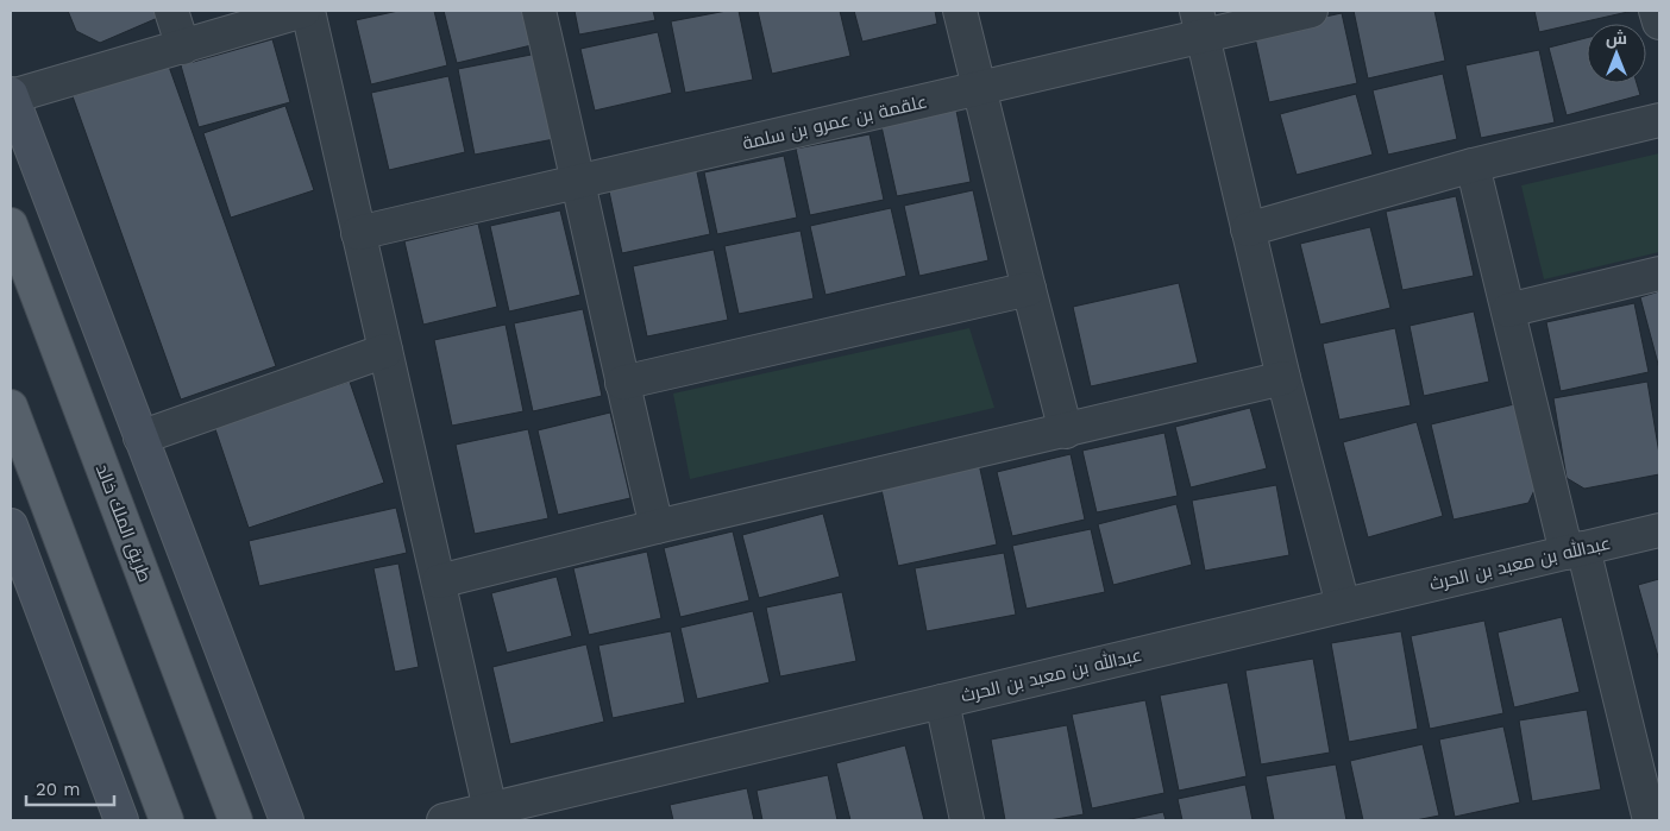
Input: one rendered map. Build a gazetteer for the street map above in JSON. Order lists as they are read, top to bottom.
{
  "streets": {
    "main road": ["طريق الملك خالد"],
    "street": ["علقمة بن عمرو بن سلمة", "عبدالله بن معبد بن الحرث"]
  },
  "scale_bar": "20 m",
  "north": "top"
}
